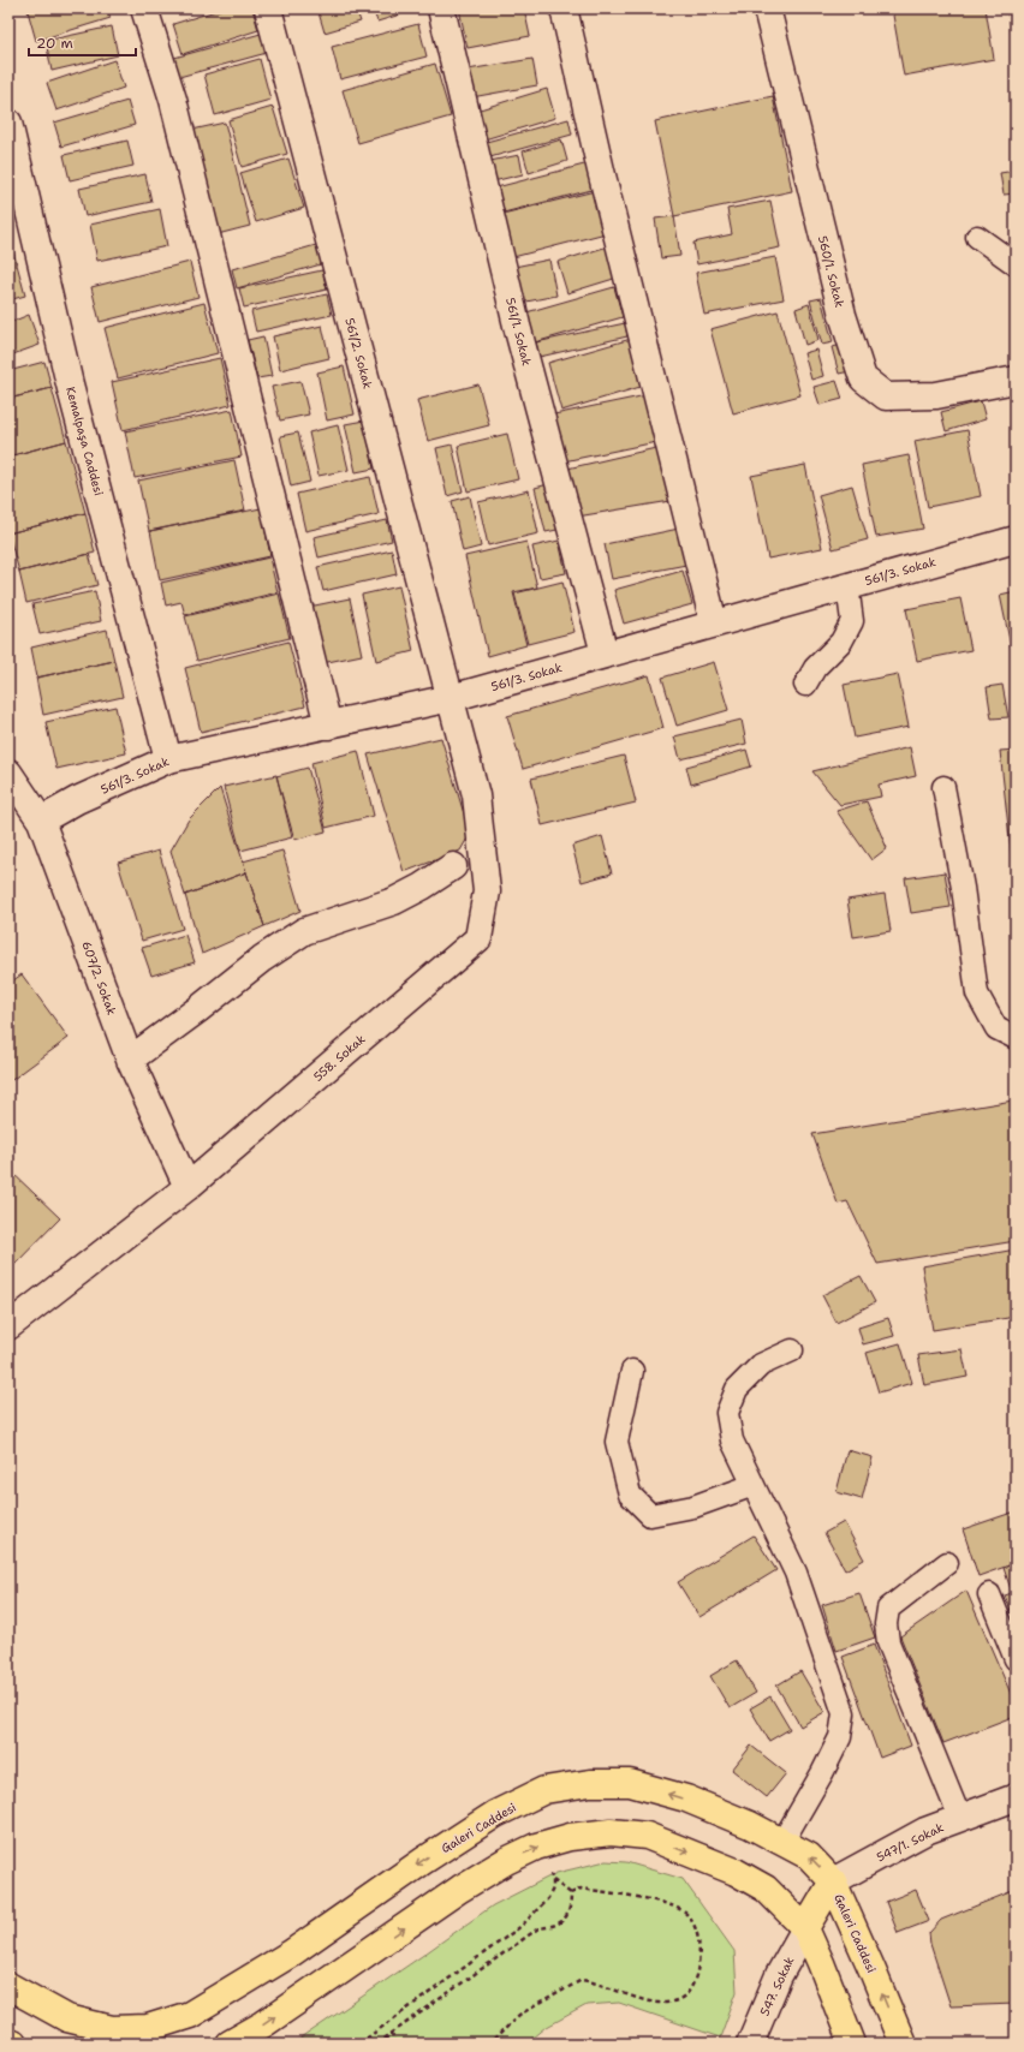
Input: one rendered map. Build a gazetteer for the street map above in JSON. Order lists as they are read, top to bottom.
{
  "streets": {
    "main road": ["Galeri Caddesi"],
    "street": [
      "560/1. Sokak",
      "561/1. Sokak",
      "561/2. Sokak",
      "Kemalpaşa Caddesi",
      "561/3. Sokak",
      "607/2. Sokak",
      "558. Sokak",
      "547/1. Sokak",
      "547. Sokak"
    ]
  },
  "crossings": [
    ["561/1. Sokak", "561/3. Sokak"],
    ["561/2. Sokak", "561/3. Sokak"],
    ["561/2. Sokak", "558. Sokak"],
    ["Kemalpaşa Caddesi", "561/3. Sokak"],
    ["561/3. Sokak", "607/2. Sokak"],
    ["561/3. Sokak", "558. Sokak"],
    ["607/2. Sokak", "558. Sokak"],
    ["Galeri Caddesi", "547/1. Sokak"]
  ],
  "one_way": ["Galeri Caddesi"],
  "scale_bar": "20 m"
}
